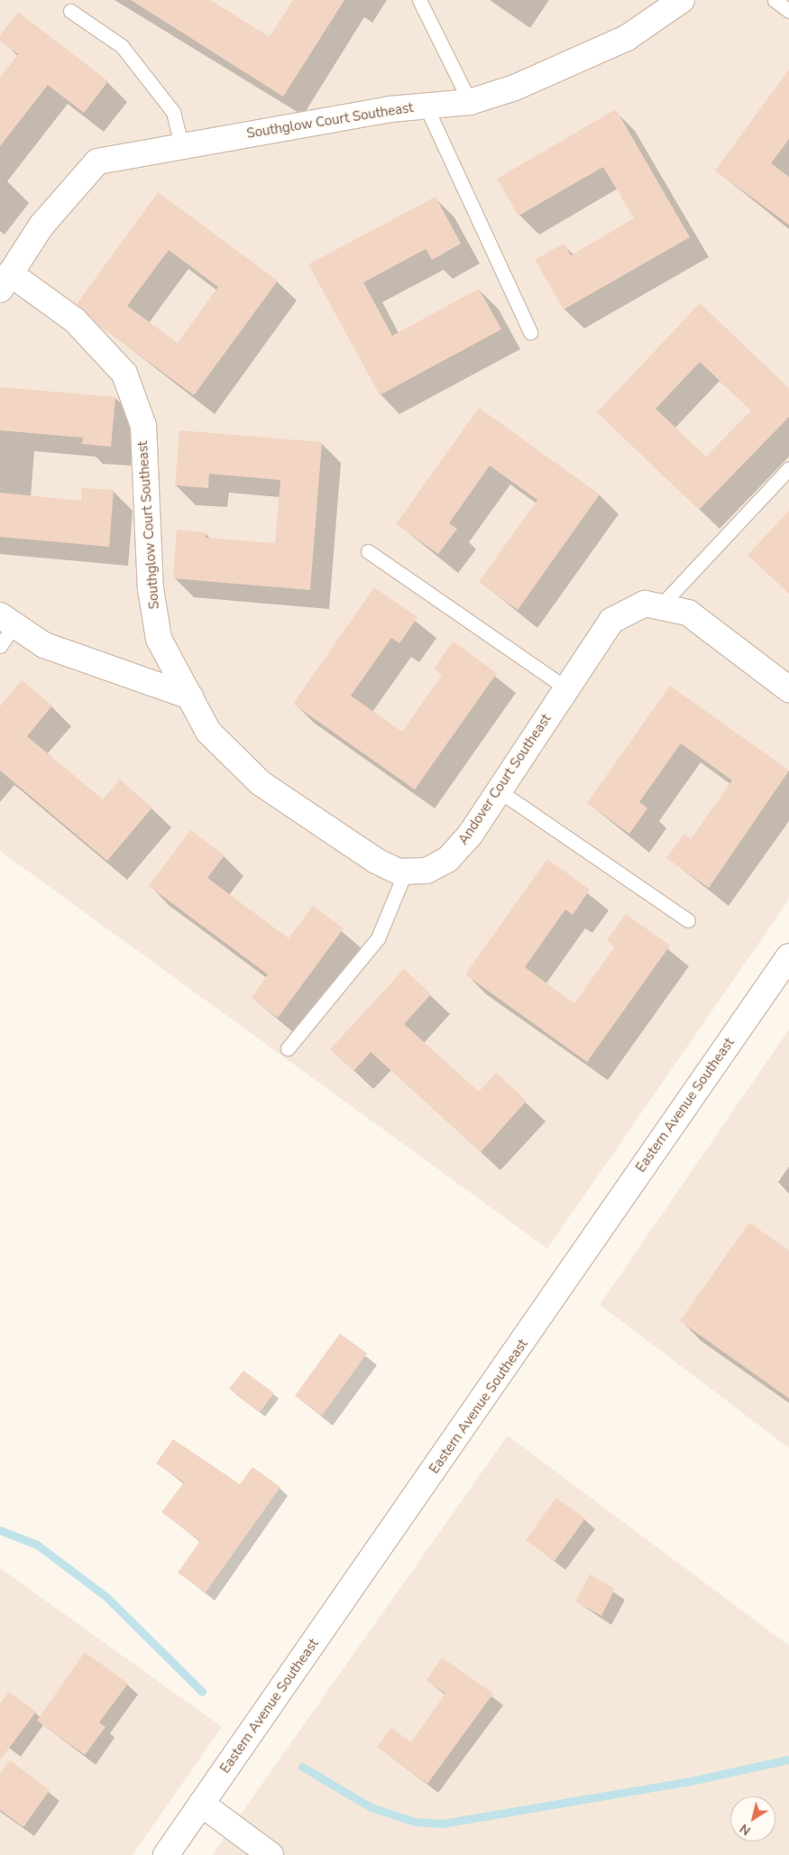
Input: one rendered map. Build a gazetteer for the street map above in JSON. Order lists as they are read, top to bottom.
{
  "streets": {
    "street": ["Southglow Court Southeast", "Andover Court Southeast", "Eastern Avenue Southeast"]
  },
  "crossings": [
    ["Southglow Court Southeast", "Andover Court Southeast"]
  ],
  "north": "bottom left"
}
